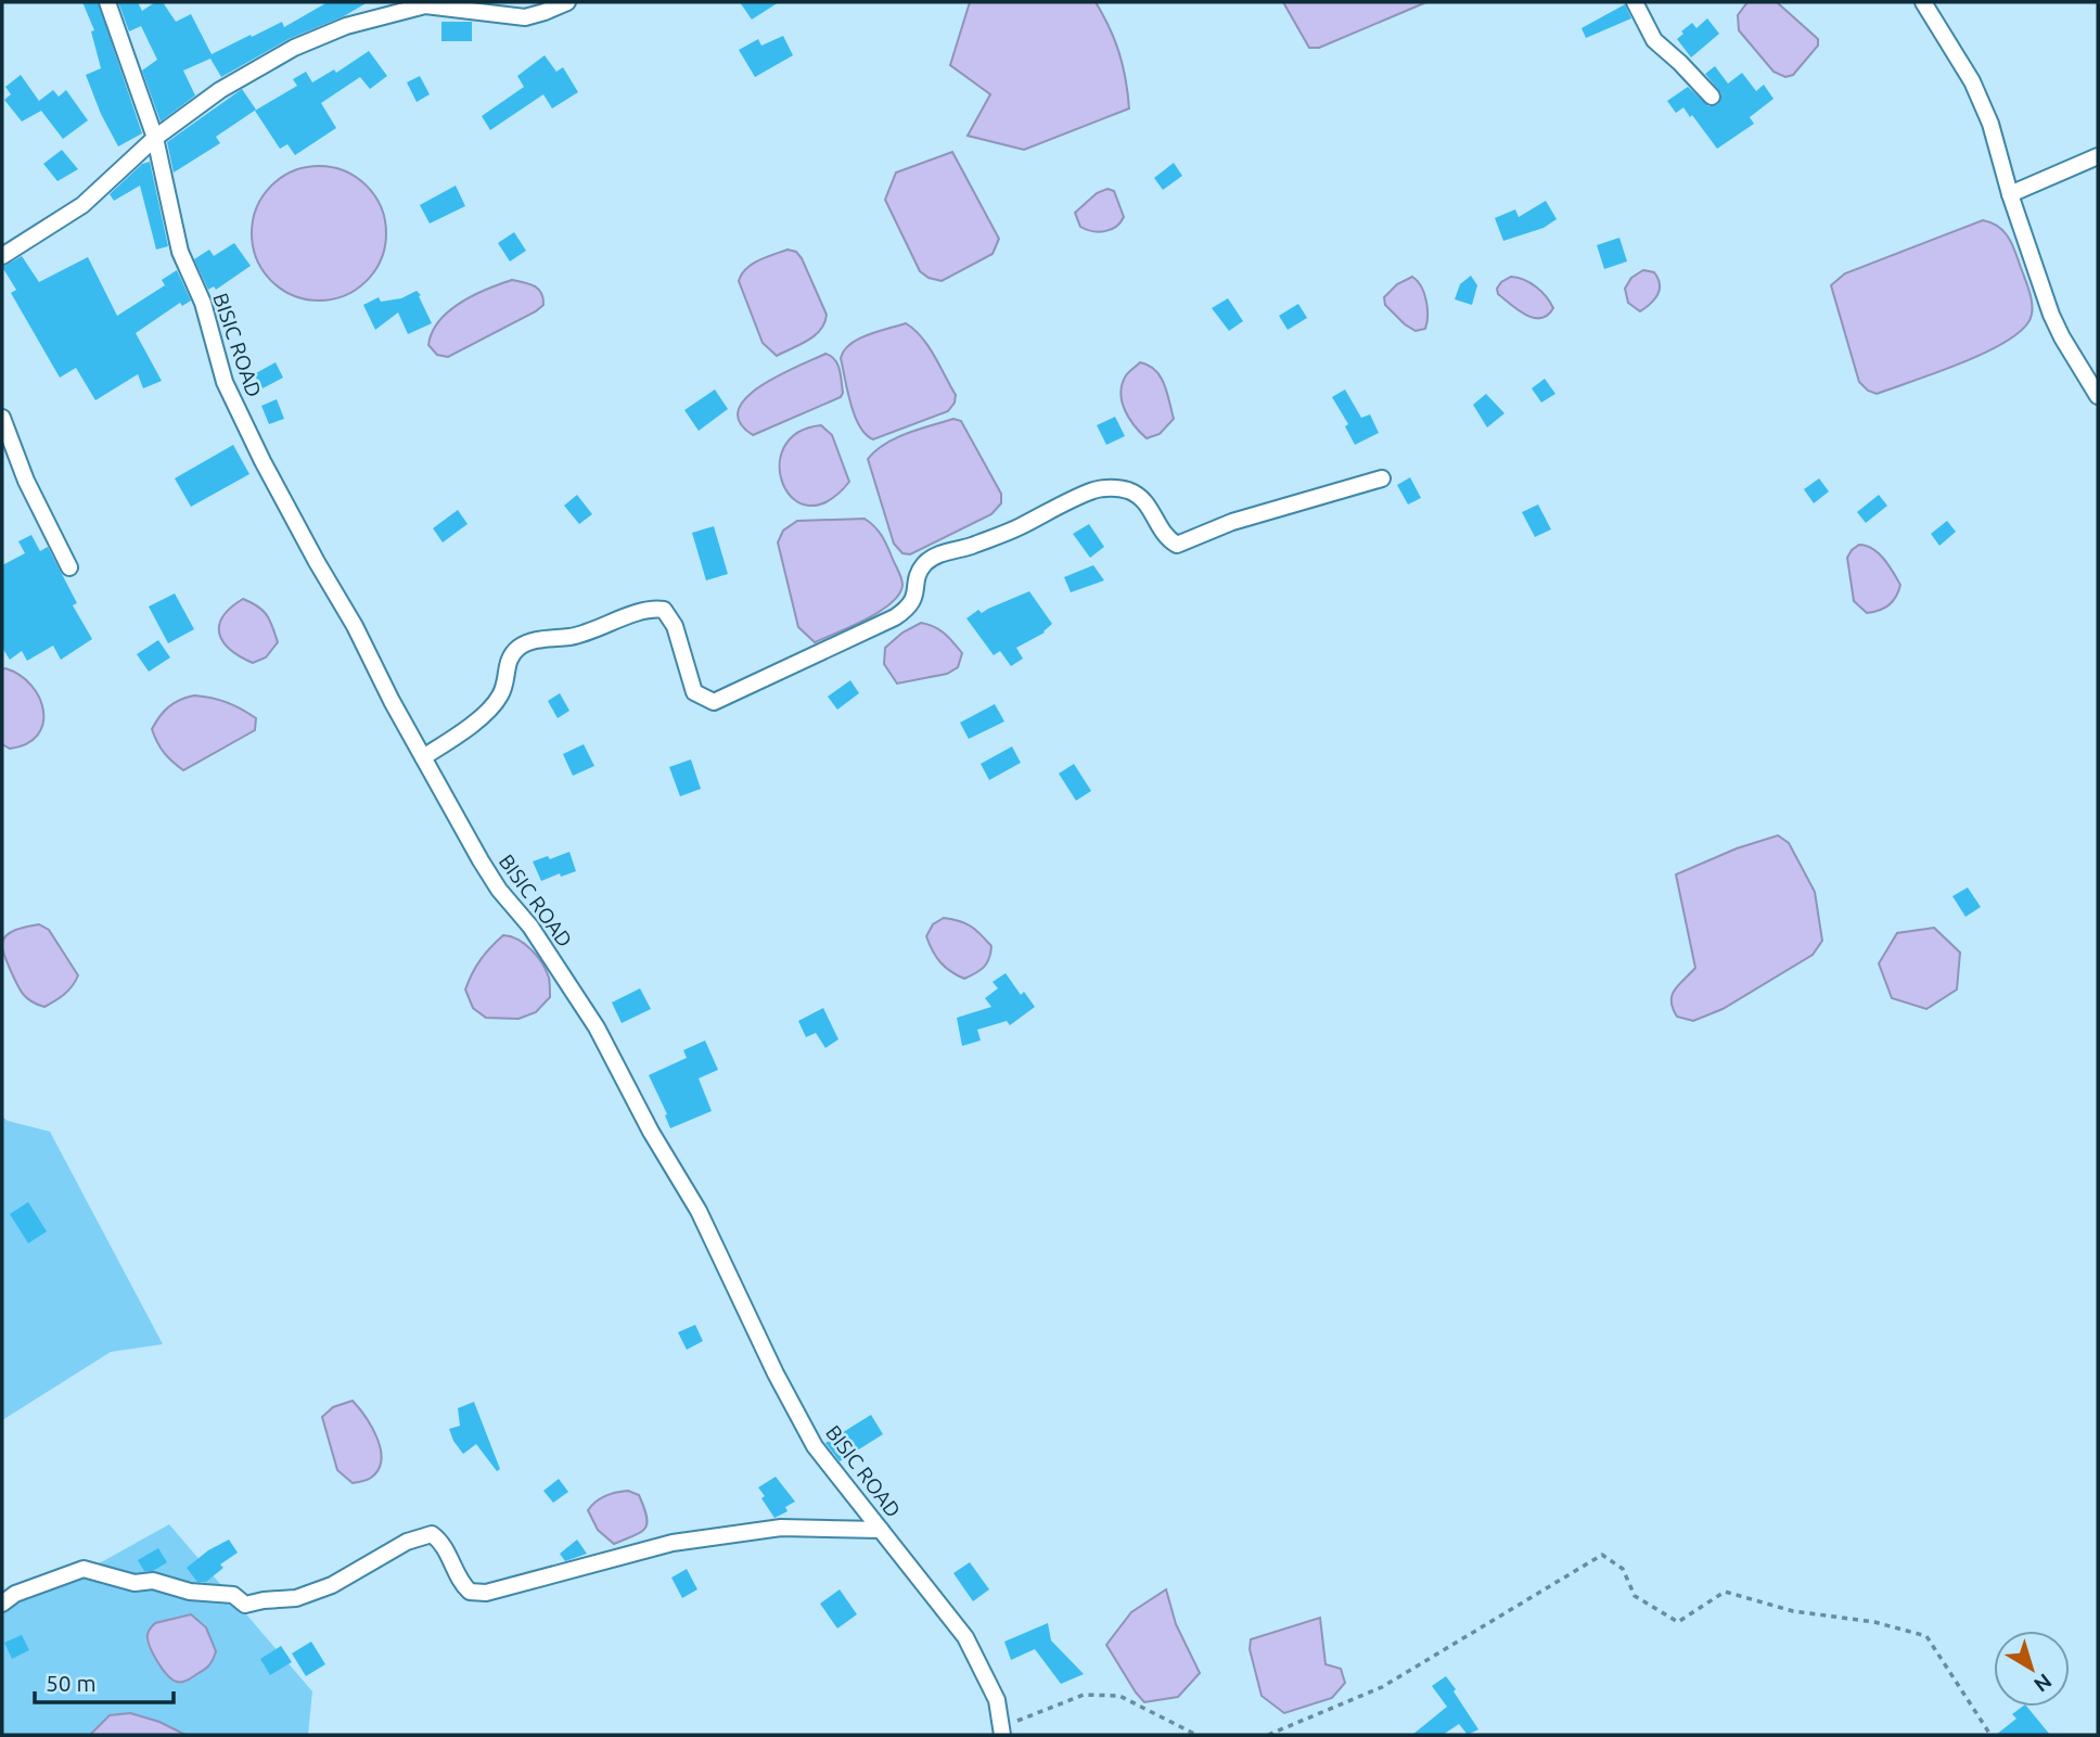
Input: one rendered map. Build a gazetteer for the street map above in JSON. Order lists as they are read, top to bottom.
{
  "streets": {
    "street": ["BISIC ROAD"]
  },
  "scale_bar": "50 m",
  "north": "bottom right"
}
